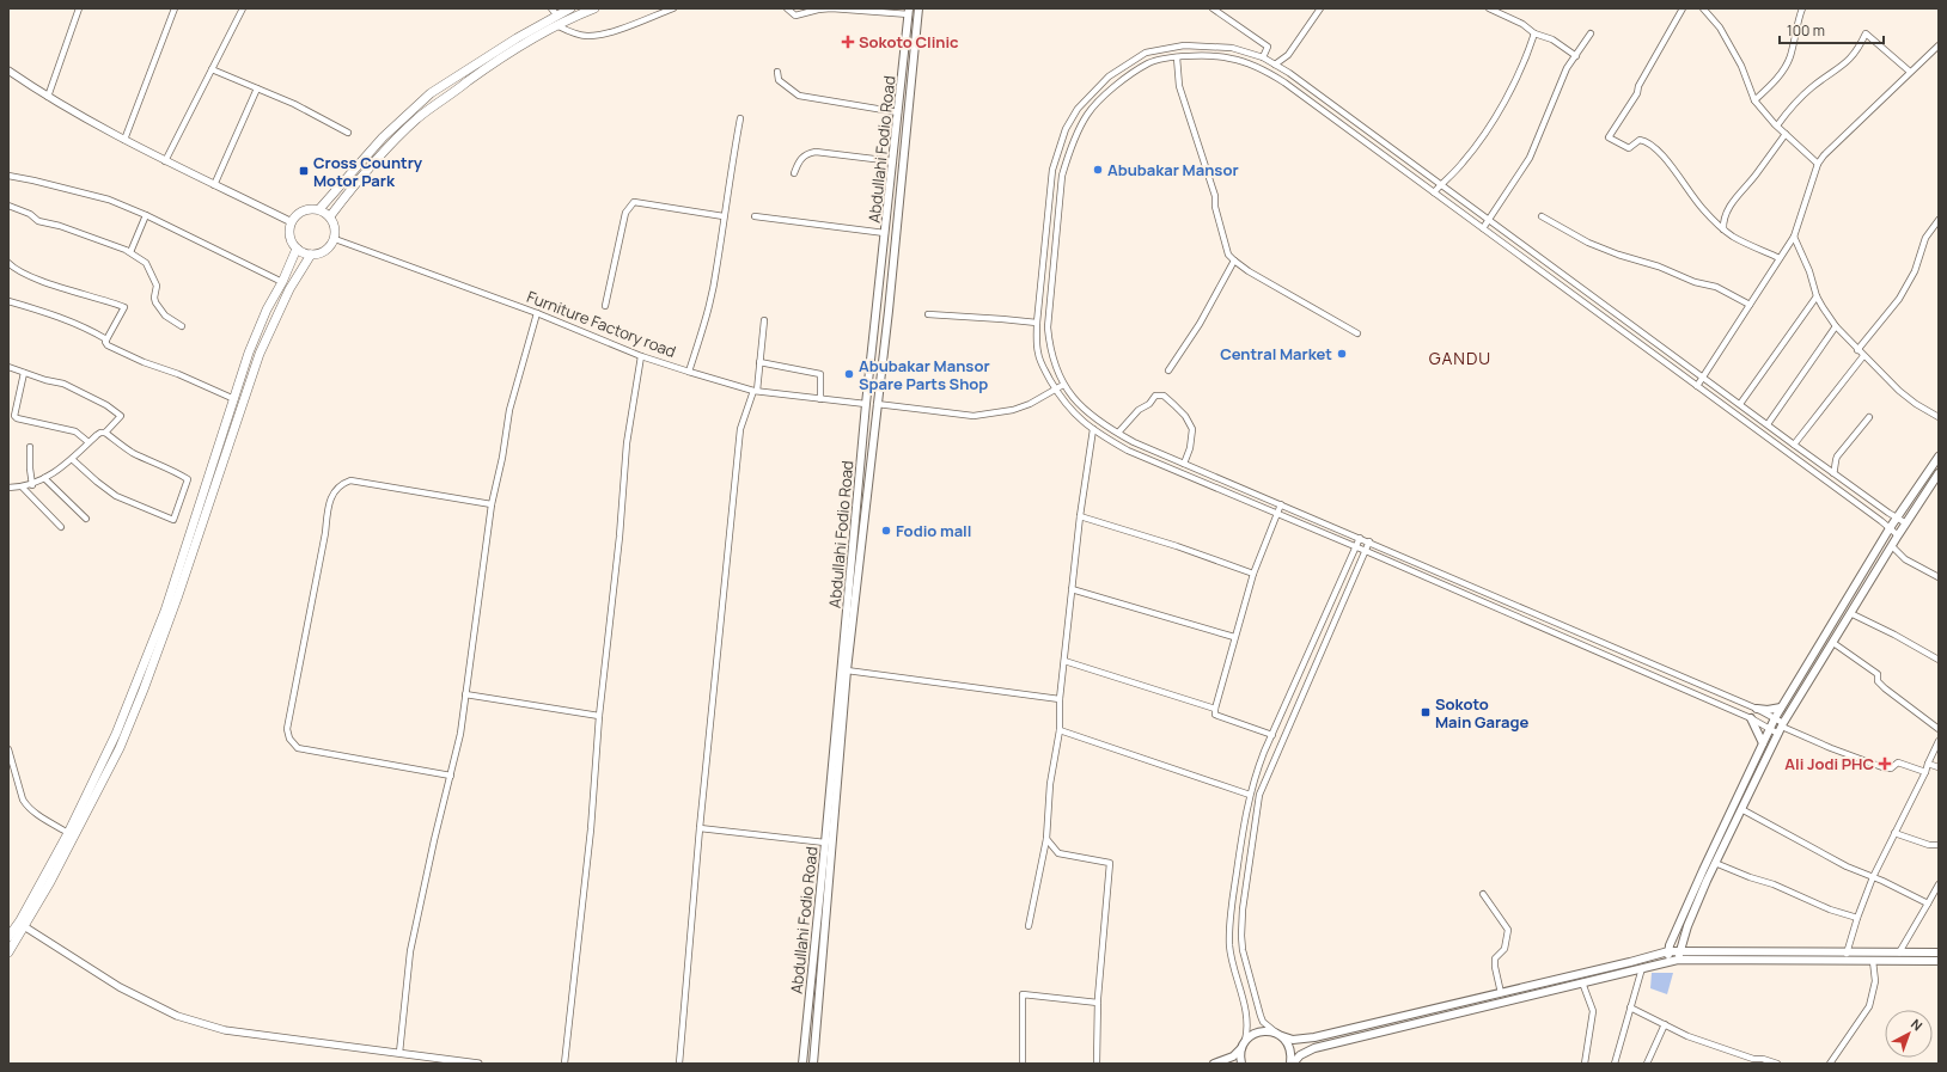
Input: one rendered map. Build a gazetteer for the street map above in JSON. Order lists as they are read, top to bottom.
{
  "streets": {
    "main road": ["Abdullahi Fodio Road"],
    "street": ["Furniture Factory road"]
  },
  "crossings": [
    ["Abdullahi Fodio Road", "Furniture Factory road"]
  ],
  "districts": ["GANDU"],
  "places": {
    "health": ["Sokoto Clinic", "Ali Jodi PHC"],
    "other": [
      "Abubakar Mansor",
      "Central Market",
      "Abubakar Mansor Spare Parts Shop",
      "Fodio mall"
    ],
    "transit": ["Cross Country Motor Park", "Sokoto Main Garage"]
  },
  "scale_bar": "100 m",
  "north": "top right"
}
